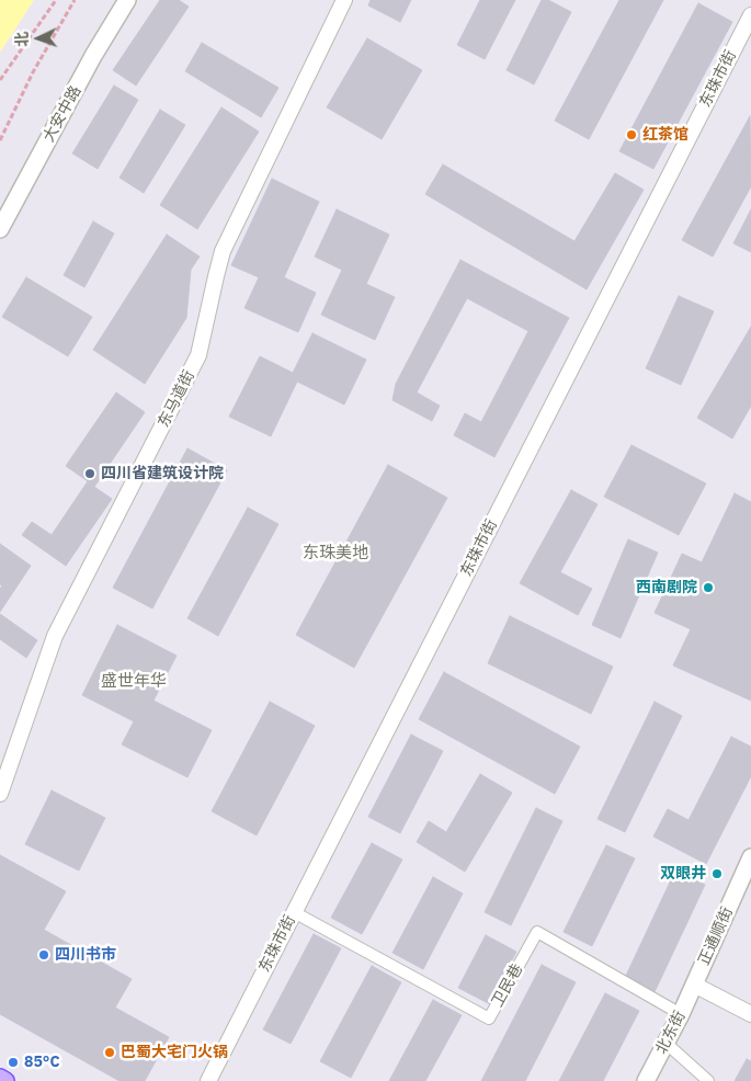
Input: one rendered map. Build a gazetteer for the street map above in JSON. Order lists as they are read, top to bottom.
{
  "streets": {
    "street": [
      "东珠市街",
      "大安中路",
      "东马道街",
      "正通顺街",
      "卫民巷",
      "北东街"
    ]
  },
  "crossings": [
    ["东珠市街", "卫民巷"],
    ["正通顺街", "北东街"],
    ["卫民巷", "北东街"]
  ],
  "districts": ["东珠美地", "盛世年华"],
  "places": [
    "红茶馆",
    "四川省建筑设计院",
    "西南剧院",
    "双眼井",
    "四川书市",
    "巴蜀大宅门火锅",
    "85°C"
  ],
  "north": "left"
}
